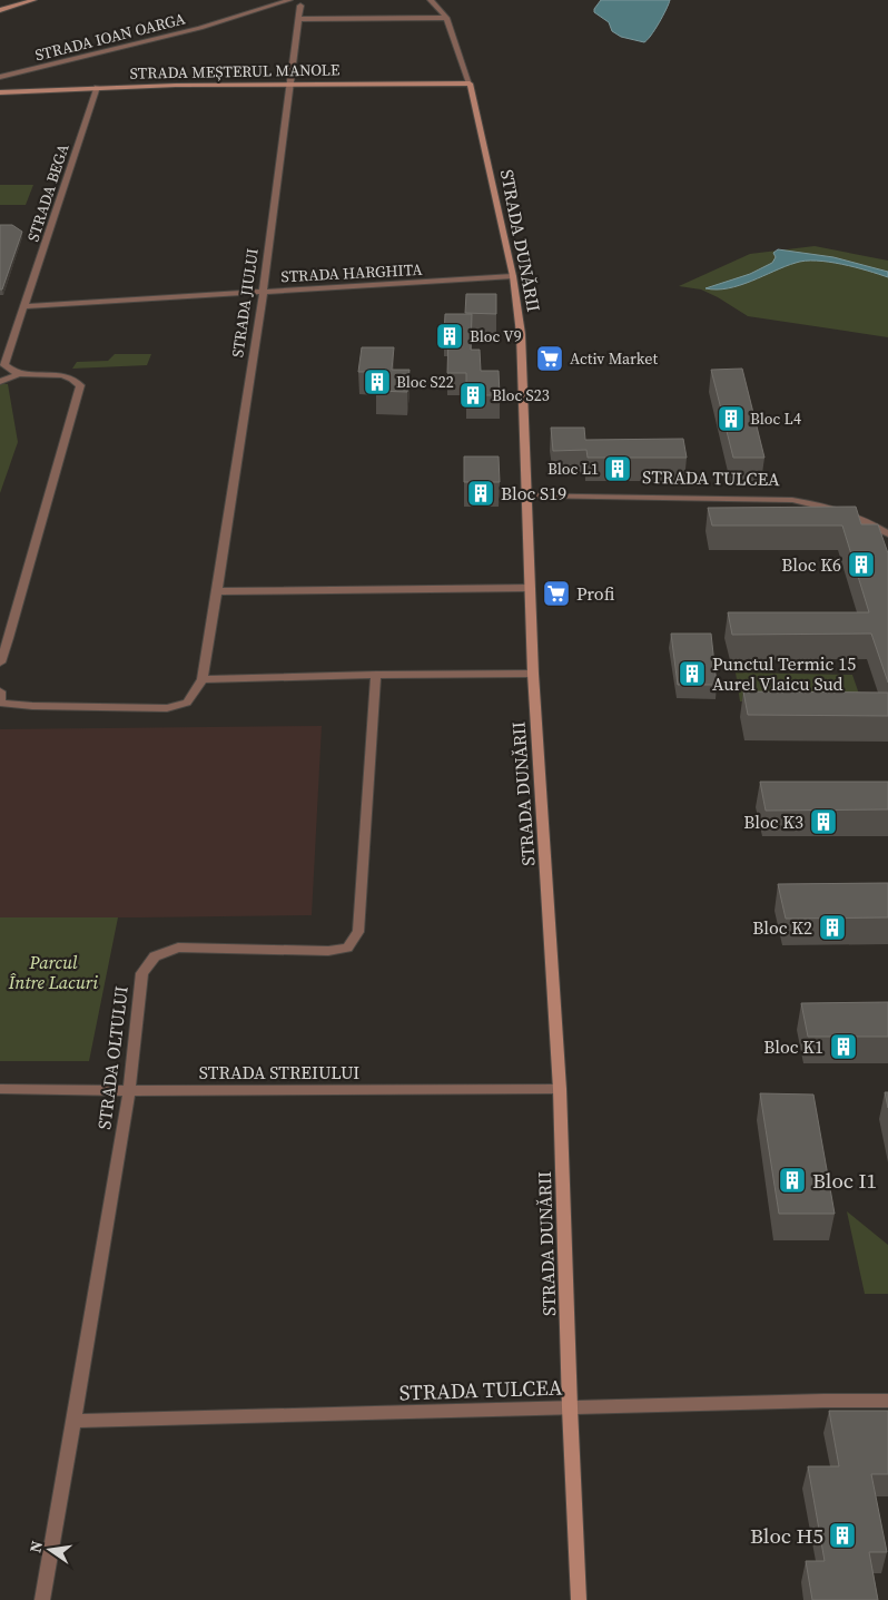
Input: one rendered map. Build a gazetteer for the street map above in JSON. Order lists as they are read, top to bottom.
{
  "streets": {
    "street": [
      "STRADA IOAN OARGA",
      "STRADA MEȘTERUL MANOLE",
      "STRADA BEGA",
      "STRADA DUNĂRII",
      "STRADA HARGHITA",
      "STRADA JIULUI",
      "STRADA TULCEA",
      "STRADA OLTULUI",
      "STRADA STREIULUI"
    ]
  },
  "crossings": [
    ["STRADA MEȘTERUL MANOLE", "STRADA BEGA"],
    ["STRADA MEȘTERUL MANOLE", "STRADA DUNĂRII"],
    ["STRADA MEȘTERUL MANOLE", "STRADA JIULUI"],
    ["STRADA BEGA", "STRADA HARGHITA"],
    ["STRADA DUNĂRII", "STRADA HARGHITA"],
    ["STRADA DUNĂRII", "STRADA TULCEA"],
    ["STRADA DUNĂRII", "STRADA STREIULUI"],
    ["STRADA HARGHITA", "STRADA JIULUI"],
    ["STRADA TULCEA", "STRADA OLTULUI"],
    ["STRADA OLTULUI", "STRADA STREIULUI"]
  ],
  "parks": ["Parcul Între Lacuri"],
  "places": {
    "building": [
      "Bloc V9",
      "Bloc S22",
      "Bloc S23",
      "Bloc L4",
      "Bloc L1",
      "Bloc S19",
      "Bloc K6",
      "Punctul Termic 15 Aurel Vlaicu Sud",
      "Bloc K3",
      "Bloc K2",
      "Bloc K1",
      "Bloc I1",
      "Bloc H5"
    ],
    "supermarket": ["Activ Market", "Profi"]
  },
  "north": "left"
}
